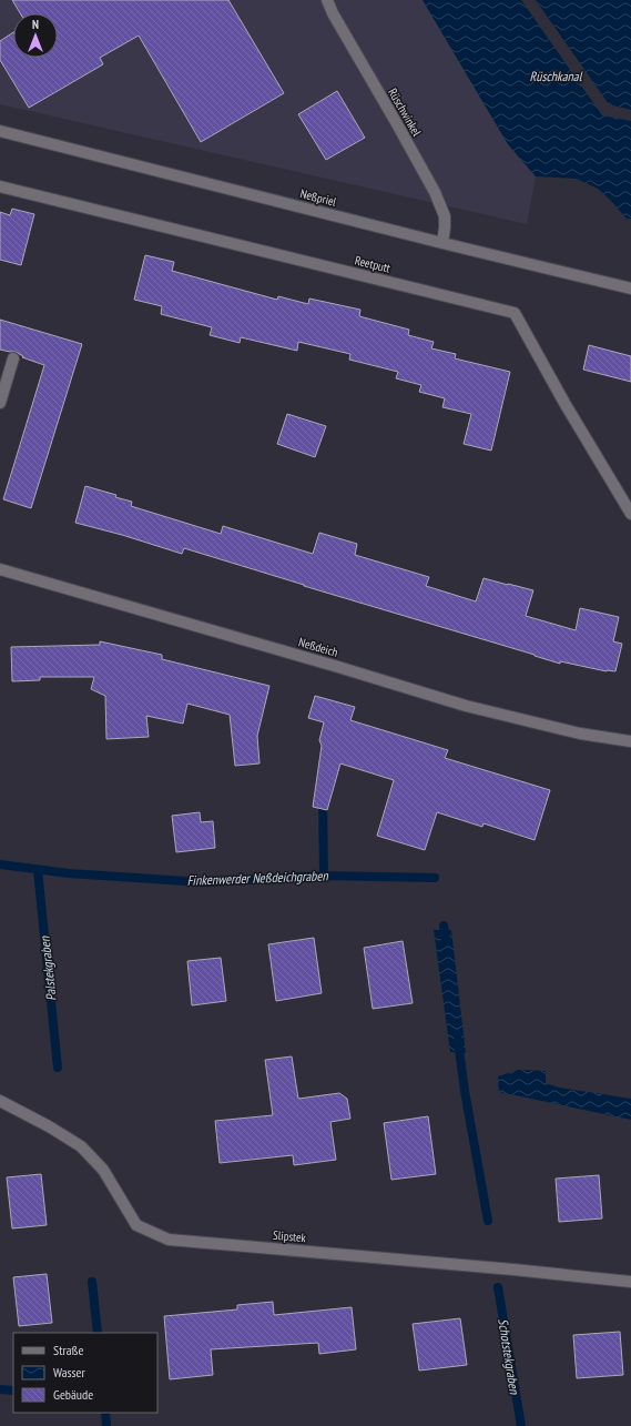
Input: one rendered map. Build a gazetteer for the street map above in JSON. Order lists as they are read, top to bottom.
{
  "streets": {
    "street": [
      "Rüschwinkel",
      "Neßpriel",
      "Reetputt",
      "Neßdeich",
      "Slipstek"
    ]
  },
  "crossings": [
    ["Rüschwinkel", "Neßpriel"]
  ],
  "water": [
    "Rüschkanal",
    "Finkenwerder Neßdeichgraben",
    "Palstekgraben",
    "Schotstekgraben"
  ],
  "legend": ["Straße", "Wasser", "Gebäude"],
  "north": "top"
}
